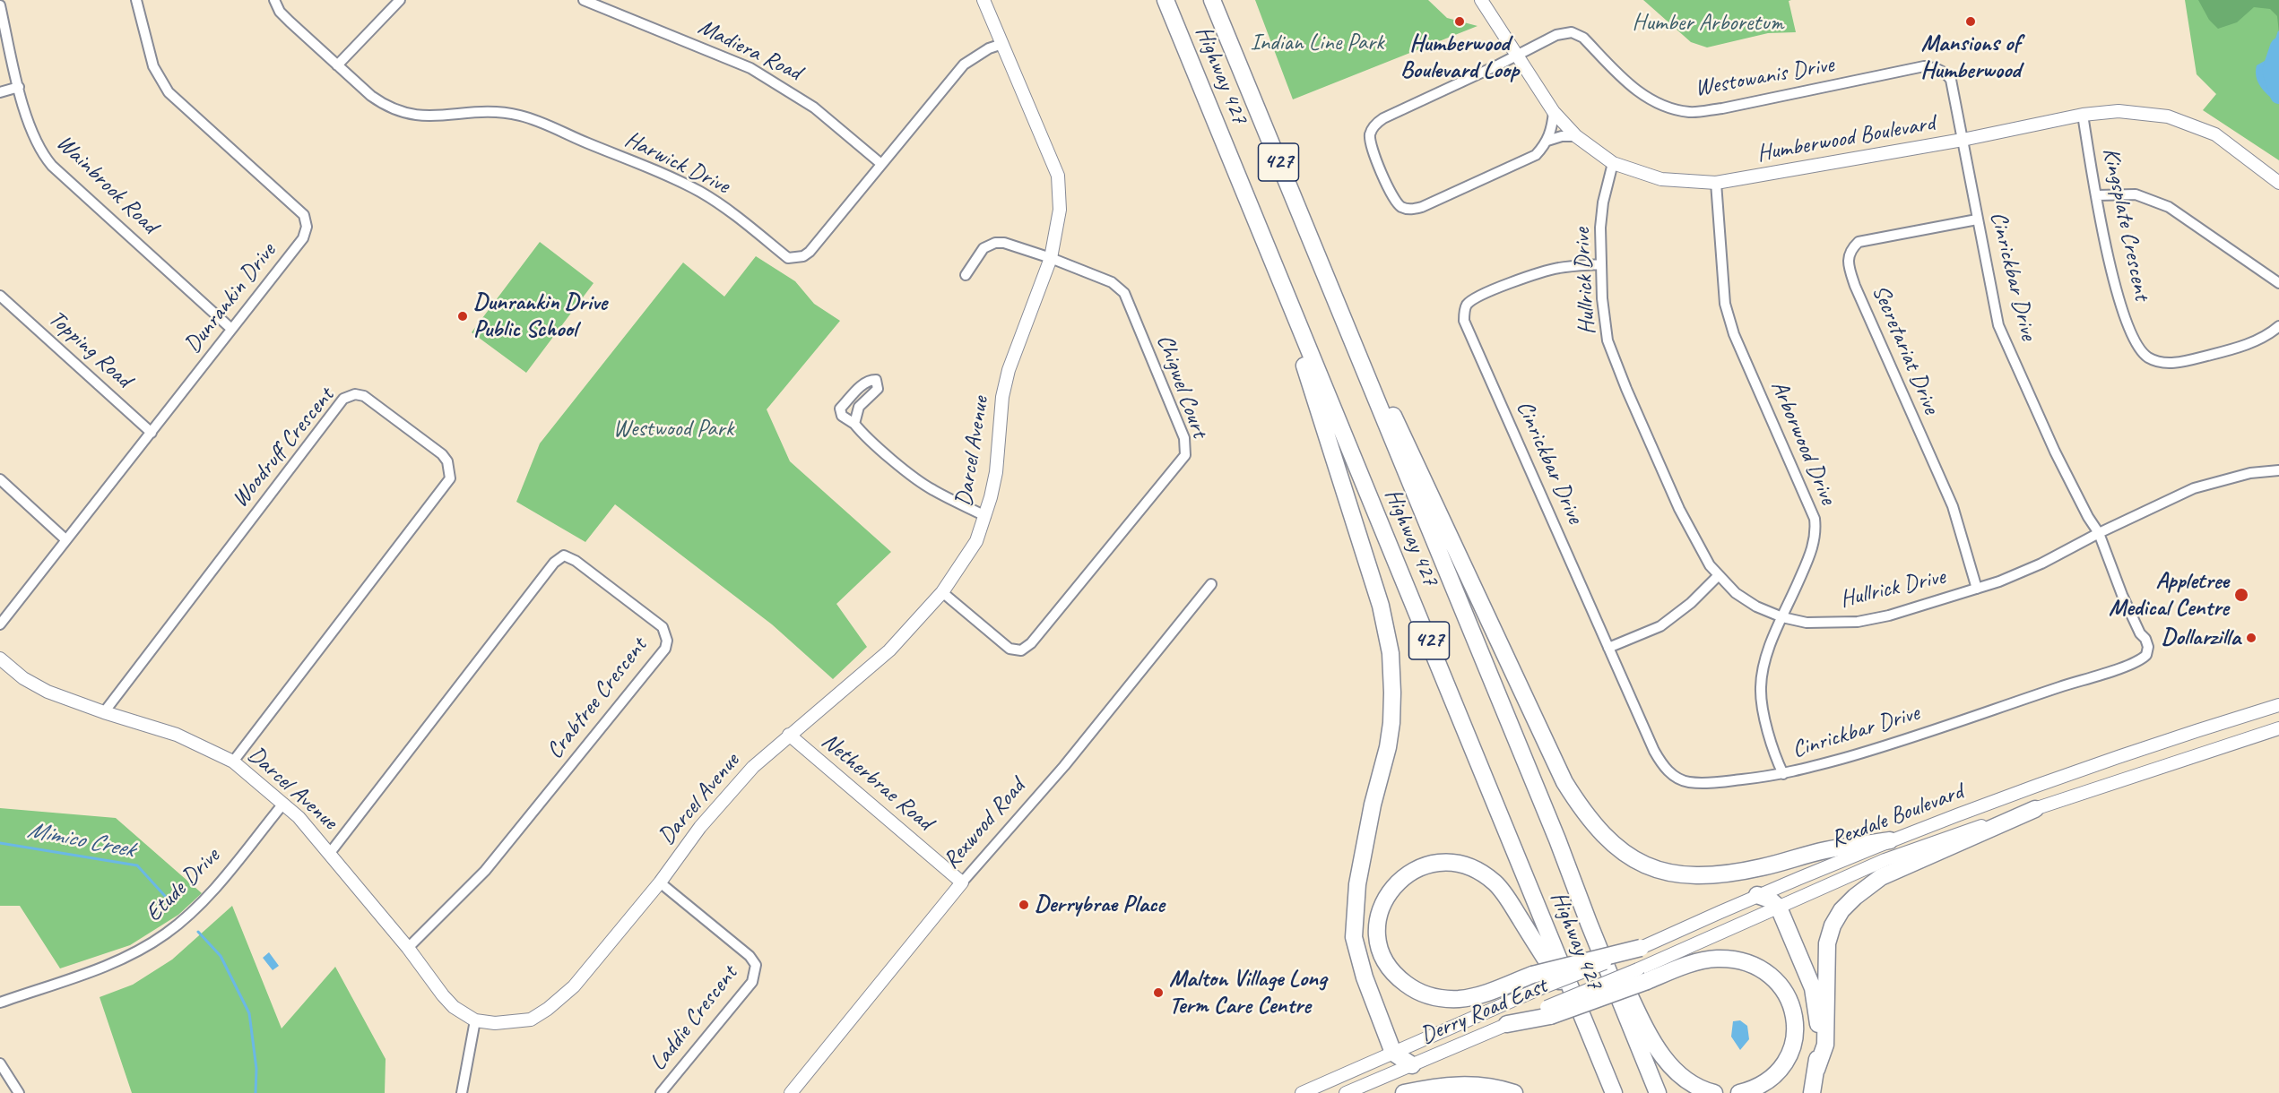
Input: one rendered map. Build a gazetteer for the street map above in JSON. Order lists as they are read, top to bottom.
{
  "streets": {
    "highway": ["Highway 427", "427"],
    "street": [
      "Madiera Road",
      "Westowanis Drive",
      "Humberwood Boulevard",
      "Harwick Drive",
      "Wainbrook Road",
      "Kingsplate Crescent",
      "Cinrickbar Drive",
      "Hullrick Drive",
      "Dunrankin Drive",
      "Topping Road",
      "Secretariat Drive",
      "Chigwel Court",
      "Arborwood Drive",
      "Woodruff Crescent",
      "Darcel Avenue",
      "Crabtree Crescent",
      "Netherbrae Road",
      "Rexdale Boulevard",
      "Rexwood Road",
      "Etude Drive",
      "Derry Road East",
      "Laddie Crescent"
    ]
  },
  "crossings": [
    ["Madiera Road", "Harwick Drive"],
    ["Westowanis Drive", "Humberwood Boulevard"],
    ["Westowanis Drive", "Cinrickbar Drive"],
    ["Humberwood Boulevard", "Kingsplate Crescent"],
    ["Humberwood Boulevard", "Cinrickbar Drive"],
    ["Humberwood Boulevard", "Hullrick Drive"],
    ["Humberwood Boulevard", "Arborwood Drive"],
    ["Harwick Drive", "Darcel Avenue"],
    ["Wainbrook Road", "Dunrankin Drive"],
    ["Cinrickbar Drive", "Hullrick Drive"],
    ["Cinrickbar Drive", "Secretariat Drive"],
    ["Cinrickbar Drive", "Arborwood Drive"],
    ["Hullrick Drive", "Secretariat Drive"],
    ["Hullrick Drive", "Arborwood Drive"],
    ["Dunrankin Drive", "Topping Road"],
    ["Chigwel Court", "Darcel Avenue"],
    ["Woodruff Crescent", "Darcel Avenue"],
    ["Darcel Avenue", "Crabtree Crescent"],
    ["Darcel Avenue", "Netherbrae Road"],
    ["Darcel Avenue", "Etude Drive"],
    ["Darcel Avenue", "Laddie Crescent"],
    ["Netherbrae Road", "Rexwood Road"]
  ],
  "water": ["Mimico Creek"],
  "parks": ["Humber Arboretum", "Indian Line Park", "Westwood Park"],
  "places": [
    "Humberwood Boulevard Loop",
    "Mansions of Humberwood",
    "Dunrankin Drive Public School",
    "Appletree Medical Centre",
    "Dollarzilla",
    "Derrybrae Place",
    "Malton Village Long Term Care Centre"
  ]
}
